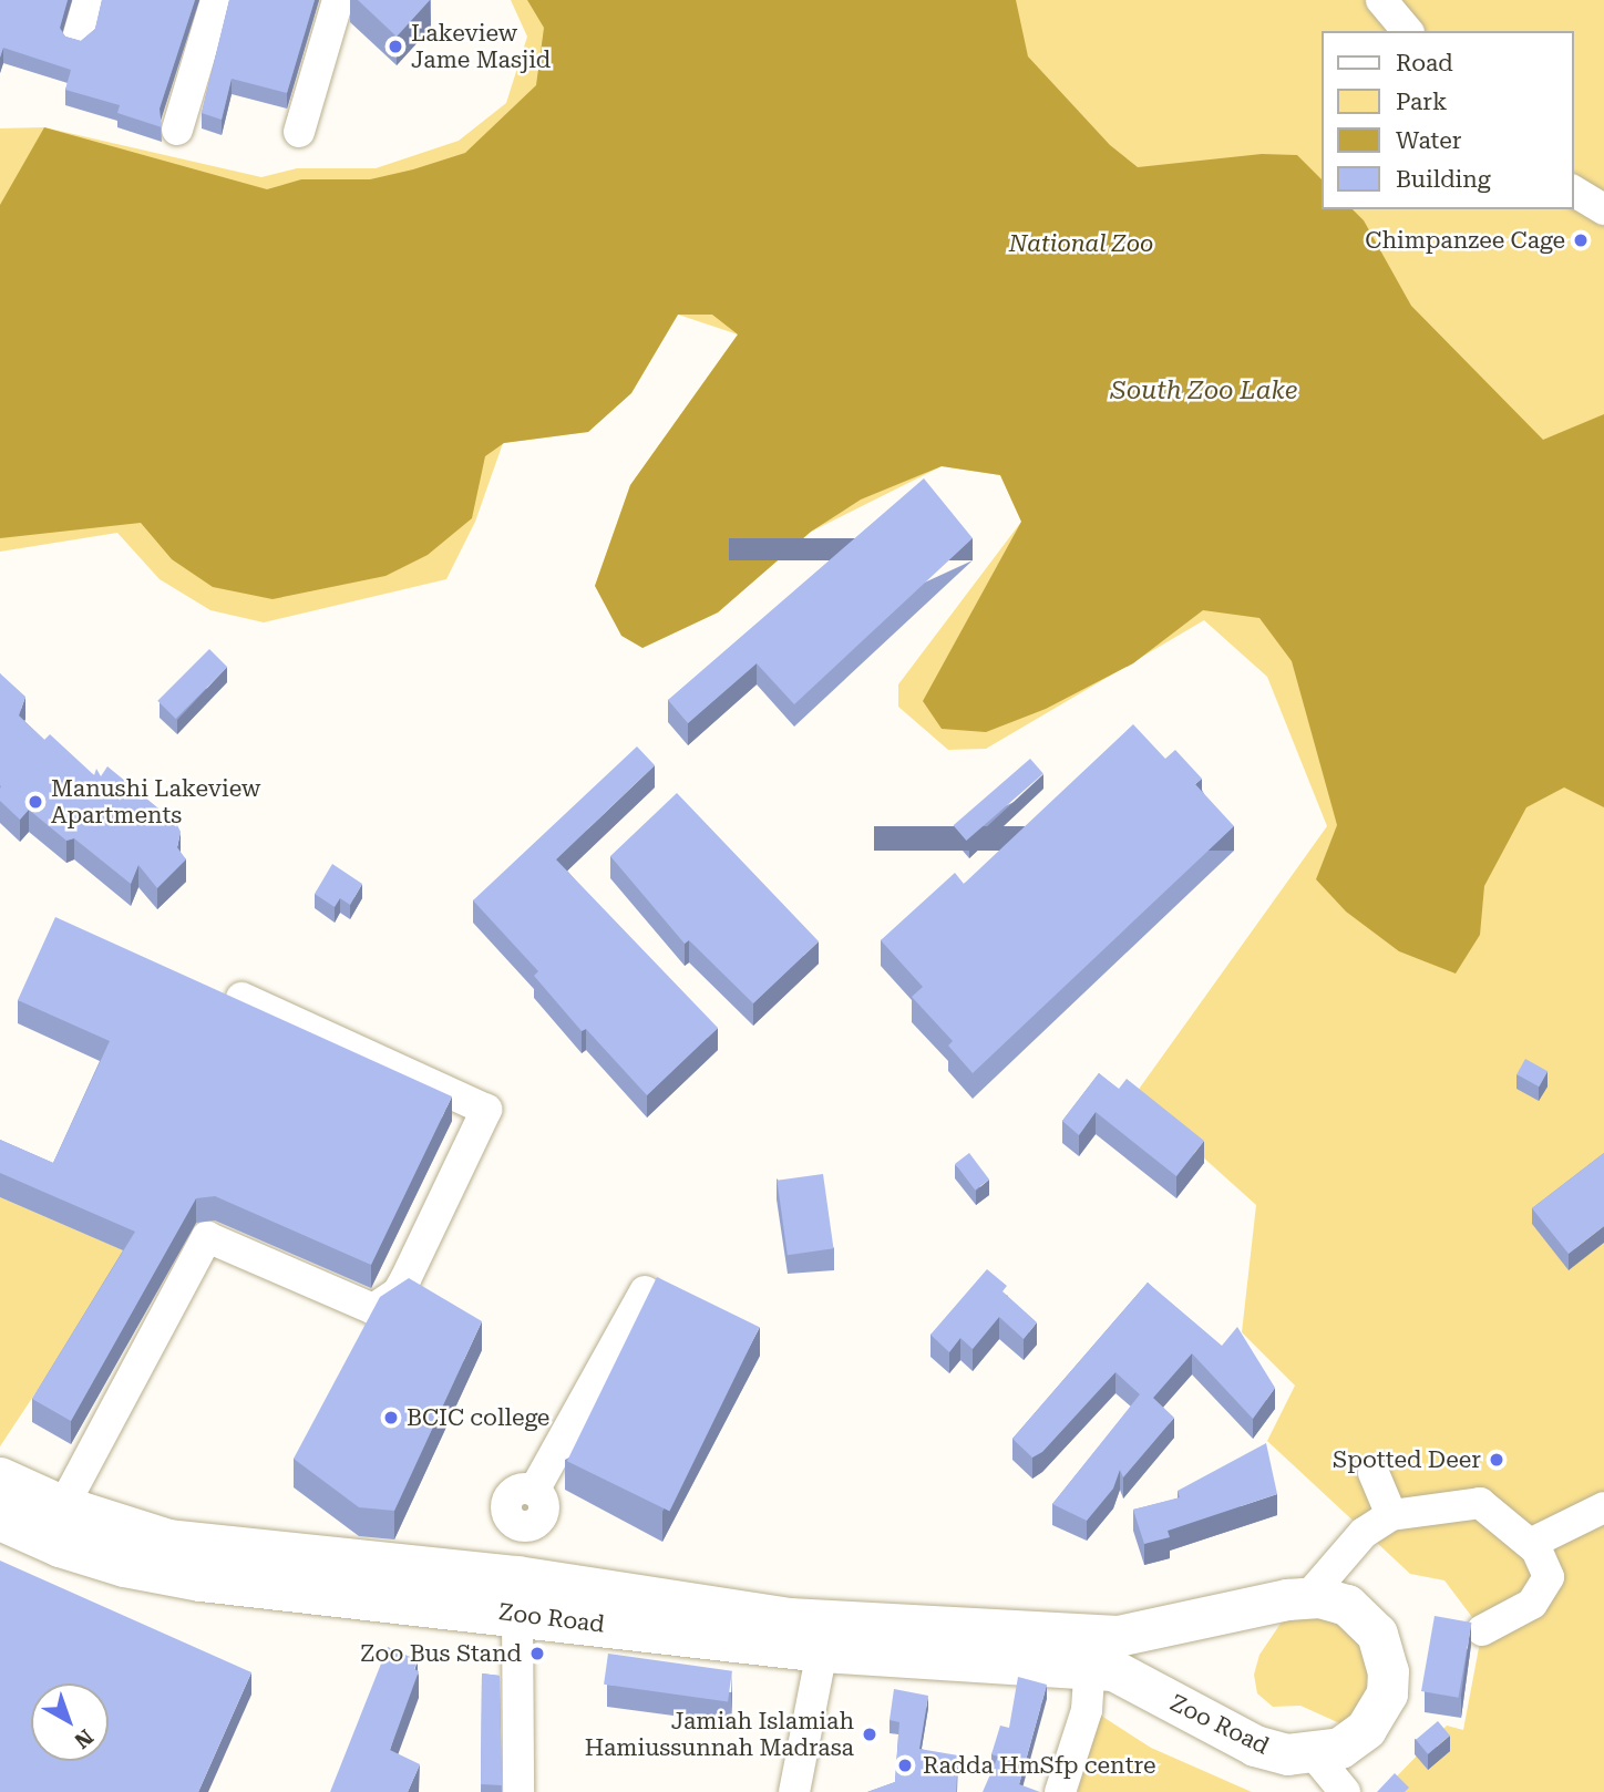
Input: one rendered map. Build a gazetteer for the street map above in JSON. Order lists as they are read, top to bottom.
{
  "streets": {
    "main road": ["Zoo Road"]
  },
  "water": ["South Zoo Lake"],
  "parks": ["National Zoo"],
  "places": [
    "Lakeview Jame Masjid",
    "Chimpanzee Cage",
    "Manushi Lakeview Apartments",
    "BCIC college",
    "Spotted Deer",
    "Zoo Bus Stand",
    "Jamiah Islamiah Hamiussunnah Madrasa",
    "Radda HmSfp centre"
  ],
  "legend": [
    "Road",
    "Park",
    "Water",
    "Building"
  ],
  "north": "bottom right"
}
